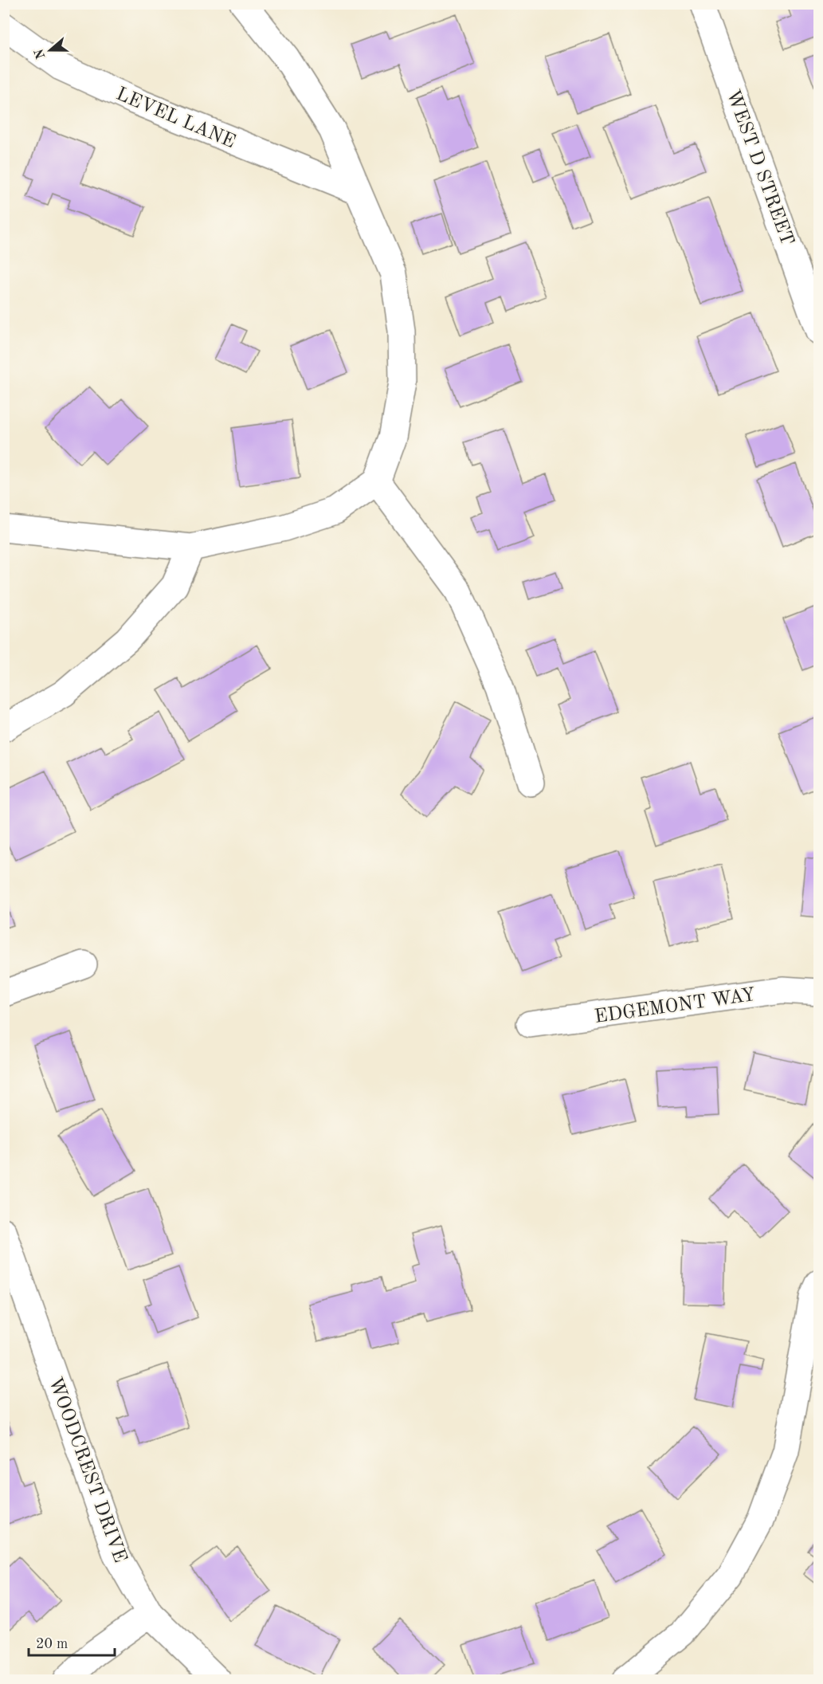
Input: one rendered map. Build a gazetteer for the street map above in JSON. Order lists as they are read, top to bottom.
{
  "streets": {
    "street": [
      "LEVEL LANE",
      "WEST D STREET",
      "EDGEMONT WAY",
      "WOODCREST DRIVE"
    ]
  },
  "scale_bar": "20 m",
  "north": "left"
}
